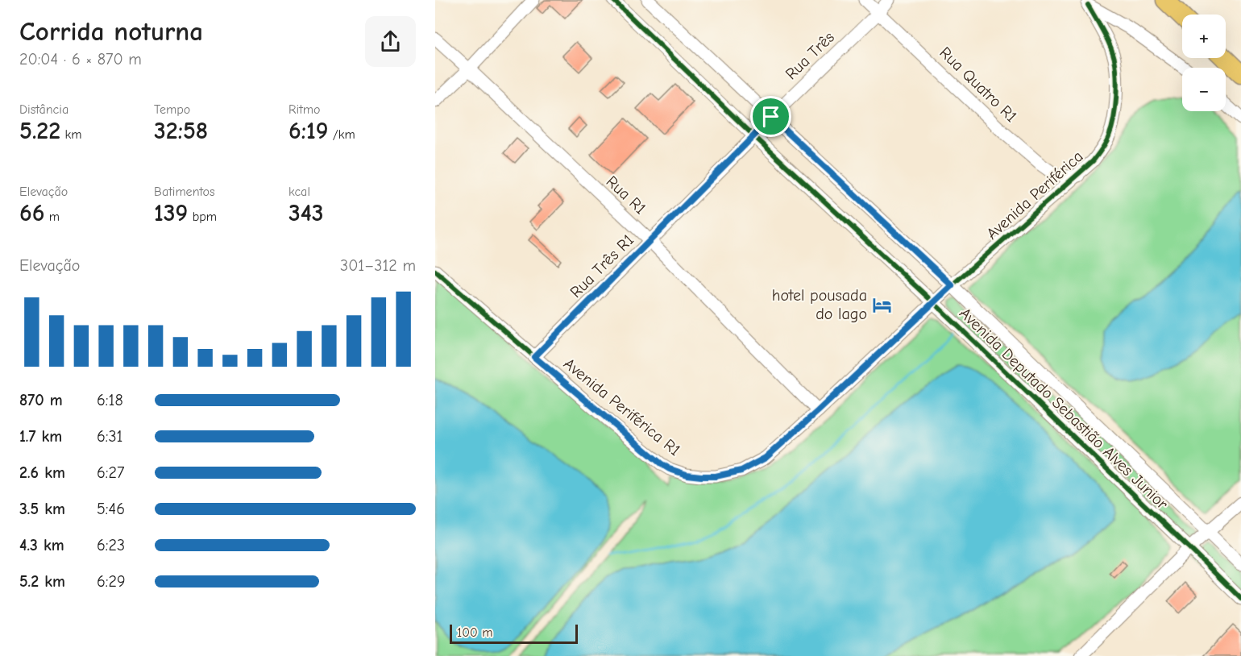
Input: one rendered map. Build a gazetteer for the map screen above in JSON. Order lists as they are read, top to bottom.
{
  "streets": {
    "street": [
      "Rua Três",
      "Rua Quatro R1",
      "Rua R1",
      "Avenida Periférica",
      "Rua Três R1",
      "Avenida Periférica R1",
      "Avenida Deputado Sebastião Alves Junior"
    ]
  },
  "crossings": [
    ["Rua Três", "Rua Quatro R1"],
    ["Rua Três", "Rua Três R1"],
    ["Rua Três", "Avenida Deputado Sebastião Alves Junior"],
    ["Rua Quatro R1", "Avenida Periférica"],
    ["Rua R1", "Rua Três R1"],
    ["Rua R1", "Avenida Periférica R1"],
    ["Avenida Periférica", "Avenida Periférica R1"],
    ["Avenida Periférica", "Avenida Deputado Sebastião Alves Junior"],
    ["Rua Três R1", "Avenida Periférica R1"],
    ["Rua Três R1", "Avenida Deputado Sebastião Alves Junior"],
    ["Avenida Periférica R1", "Avenida Deputado Sebastião Alves Junior"]
  ],
  "places": {
    "hotel": ["hotel pousada do lago"]
  },
  "scale_bar": "100 m",
  "page": {
    "heading": ["Corrida noturna", "20:04 · 6 × 870 m"],
    "map_buttons": ["+", "−"],
    "stats": [
      ["Distância", "5.22 km"],
      ["Tempo", "32:58"],
      ["Ritmo", "6:19 /km"],
      ["Elevação", "66 m"],
      ["Batimentos", "139 bpm"],
      ["kcal", "343"]
    ],
    "chart": ["Elevação", "301–312 m"],
    "list": [
      {
        "name": "870 m",
        "note": "6:18"
      },
      {
        "name": "1.7 km",
        "note": "6:31"
      },
      {
        "name": "2.6 km",
        "note": "6:27"
      },
      {
        "name": "3.5 km",
        "note": "5:46"
      },
      {
        "name": "4.3 km",
        "note": "6:23"
      },
      {
        "name": "5.2 km",
        "note": "6:29"
      }
    ],
    "scale": "100 m"
  }
}
